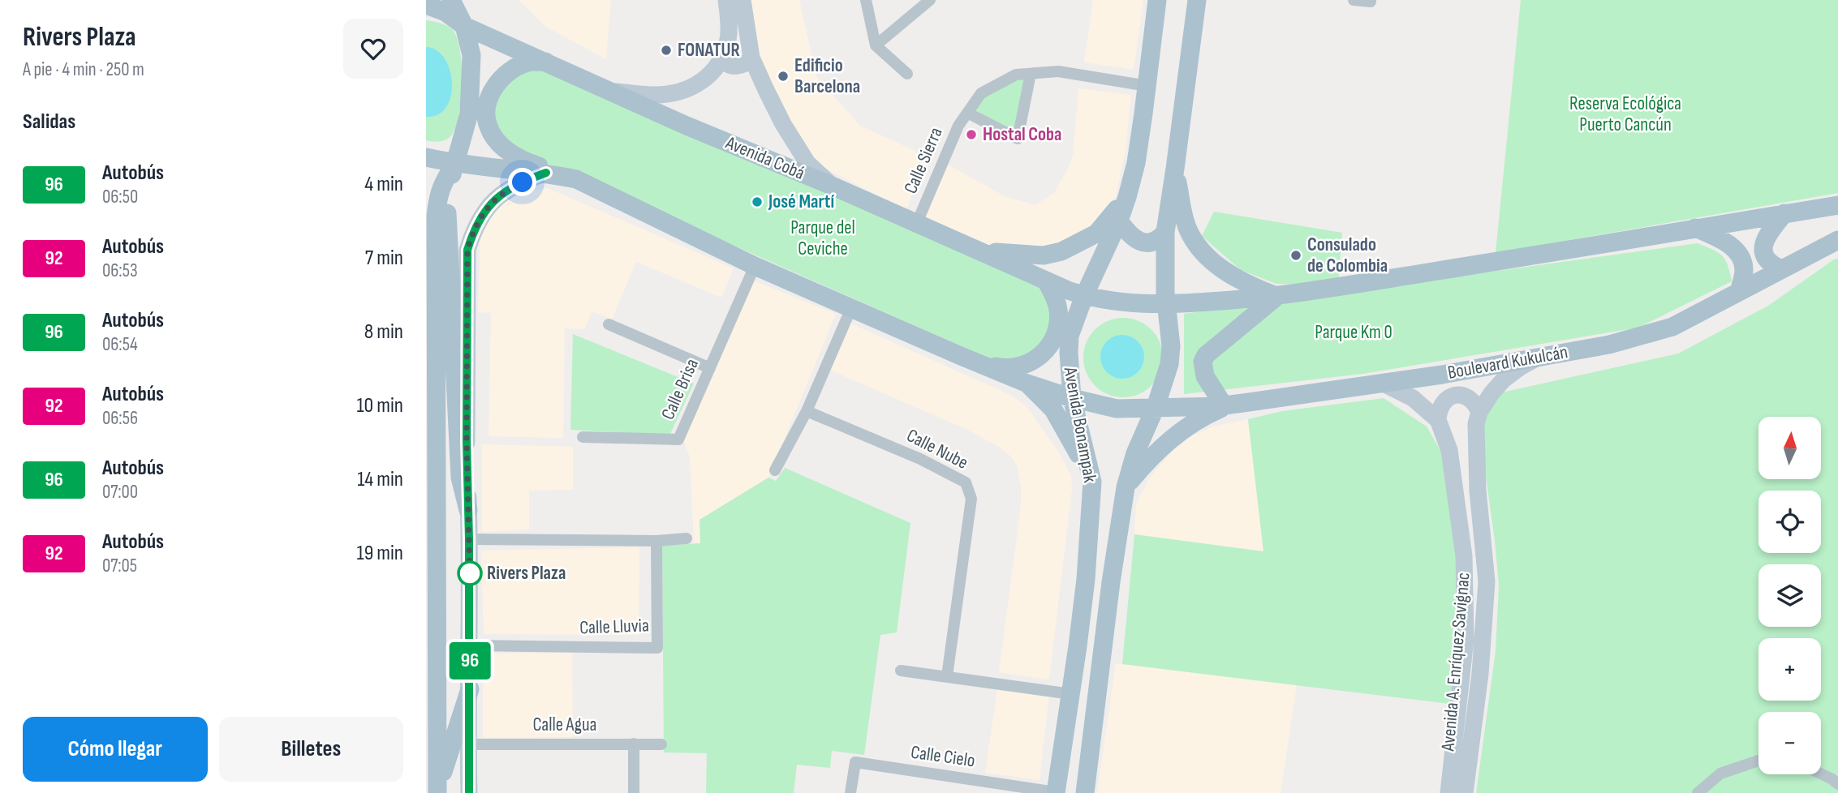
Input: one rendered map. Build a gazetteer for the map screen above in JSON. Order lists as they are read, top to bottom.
{
  "streets": {
    "main road": ["Avenida Cobá", "Boulevard Kukulcán", "Avenida Bonampak"],
    "street": [
      "Calle Sierra",
      "Calle Brisa",
      "Calle Nube",
      "Calle Lluvia",
      "Avenida A. Enríquez Savignac",
      "Calle Agua",
      "Calle Cielo"
    ]
  },
  "crossings": [
    ["Avenida Cobá", "Calle Sierra"],
    ["Avenida Cobá", "Boulevard Kukulcán"],
    ["Avenida Cobá", "Avenida Bonampak"],
    ["Calle Sierra", "Avenida Bonampak"],
    ["Boulevard Kukulcán", "Avenida Bonampak"],
    ["Boulevard Kukulcán", "Avenida A. Enríquez Savignac"],
    ["Avenida Bonampak", "Calle Cielo"]
  ],
  "parks": ["Reserva Ecológica Puerto Cancún", "Parque del Ceviche", "Parque Km 0"],
  "places": [
    "FONATUR",
    "Edificio Barcelona",
    "Hostal Coba",
    "José Martí",
    "Consulado de Colombia",
    "Rivers Plaza"
  ],
  "lines": ["bus line 96"],
  "north": "top",
  "page": {
    "heading": [
      ["Rivers Plaza", "A pie · 4 min · 250 m"],
      "Salidas"
    ],
    "on_map": "96",
    "list": [
      {
        "mark": "96",
        "name": "Autobús",
        "note": "06:50",
        "value": "4 min"
      },
      {
        "mark": "92",
        "name": "Autobús",
        "note": "06:53",
        "value": "7 min"
      },
      {
        "mark": "96",
        "name": "Autobús",
        "note": "06:54",
        "value": "8 min"
      },
      {
        "mark": "92",
        "name": "Autobús",
        "note": "06:56",
        "value": "10 min"
      },
      {
        "mark": "96",
        "name": "Autobús",
        "note": "07:00",
        "value": "14 min"
      },
      {
        "mark": "92",
        "name": "Autobús",
        "note": "07:05",
        "value": "19 min"
      }
    ],
    "map_buttons": ["+", "−"],
    "buttons": ["Cómo llegar", "Billetes"]
  }
}
